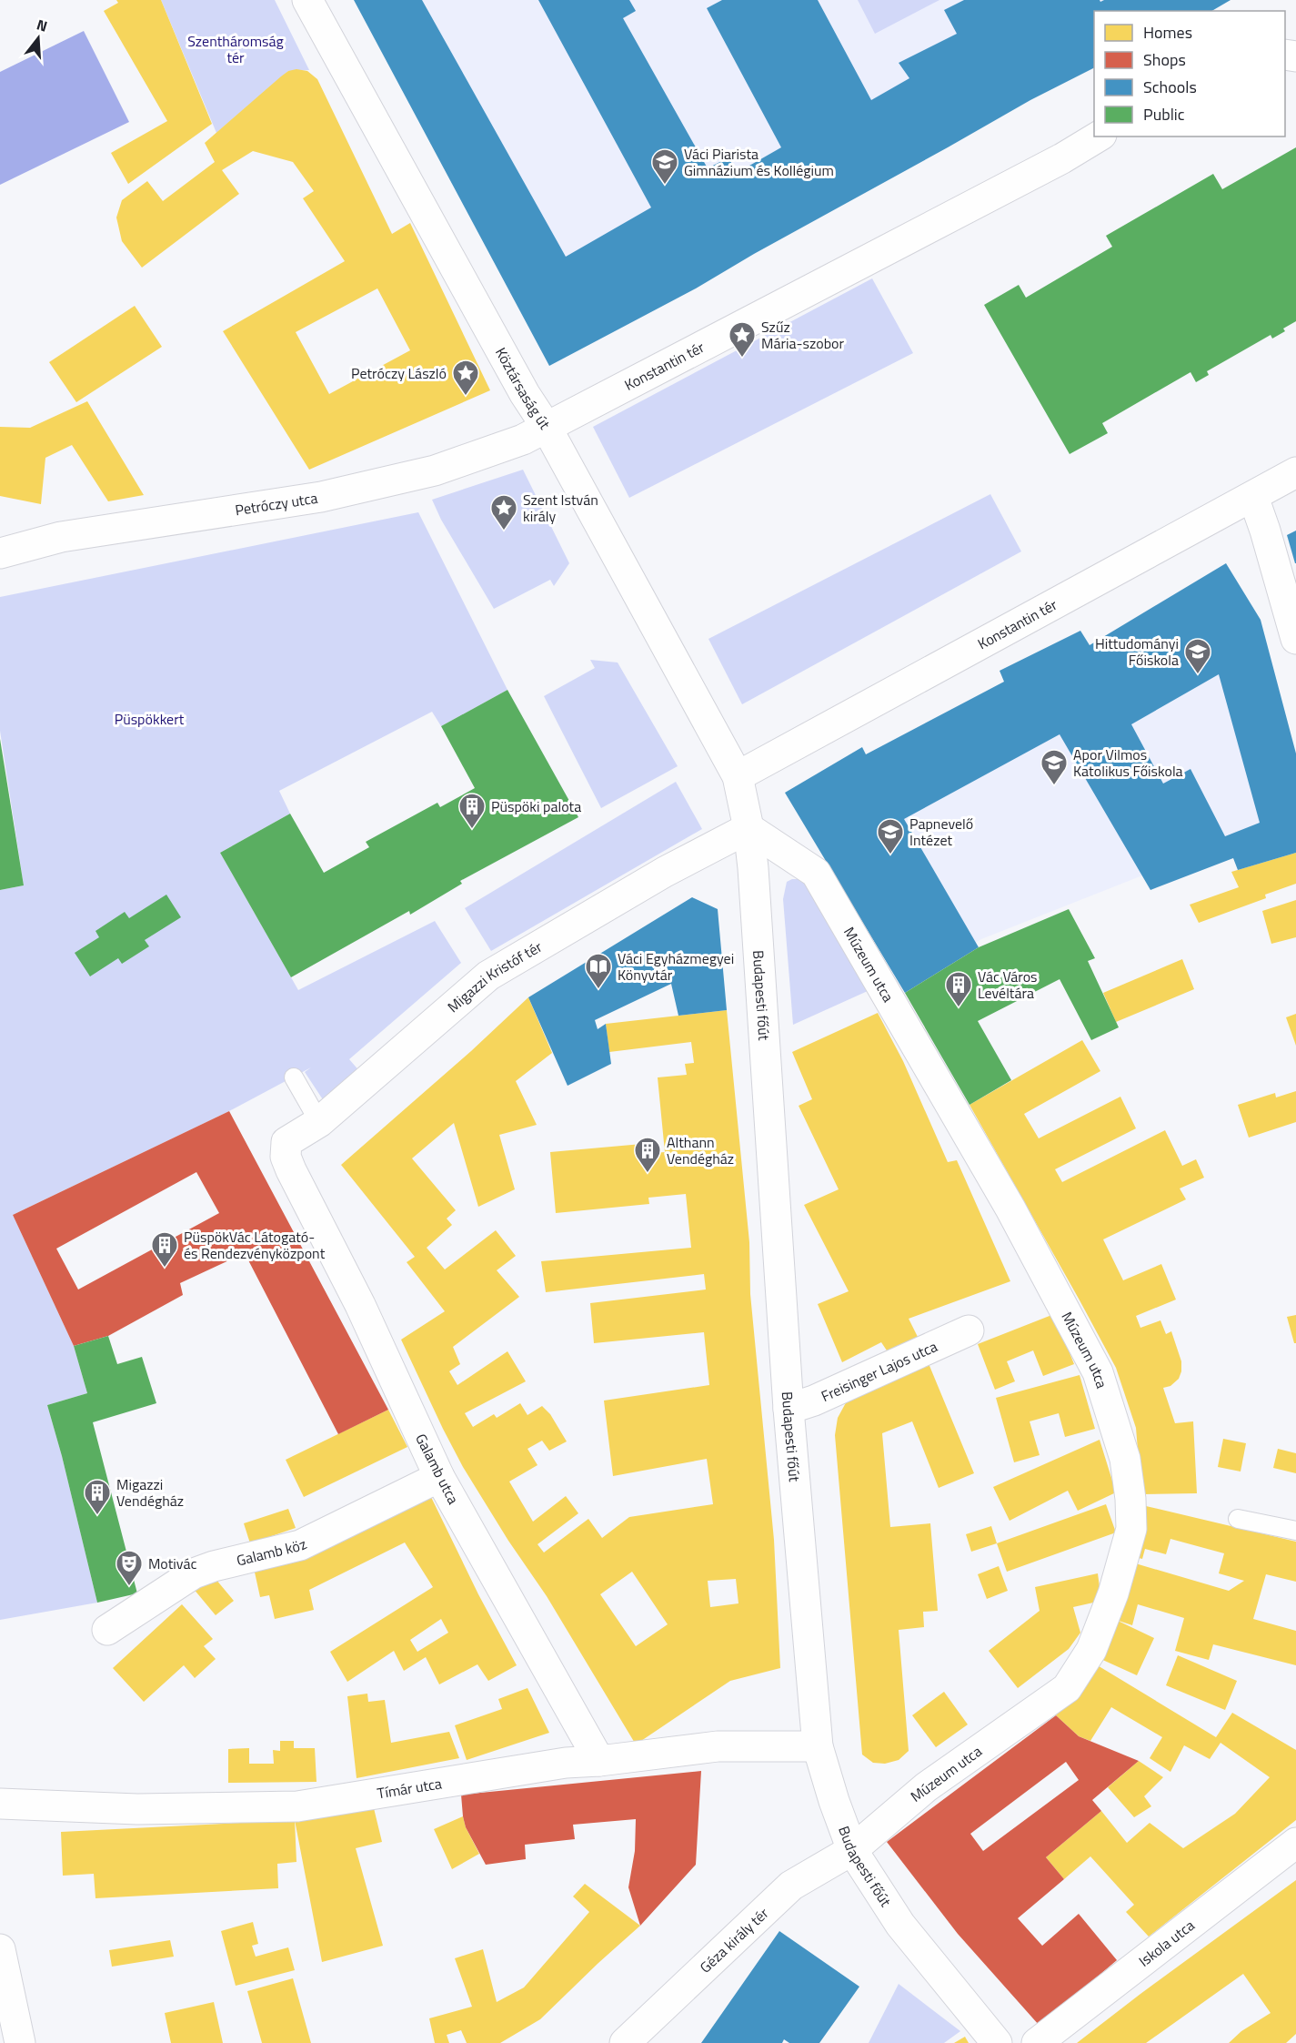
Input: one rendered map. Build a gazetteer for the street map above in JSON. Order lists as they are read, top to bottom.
{
  "streets": {
    "street": [
      "Konstantin tér",
      "Köztársaság út",
      "Petróczy utca",
      "Múzeum utca",
      "Migazzi Kristóf tér",
      "Budapesti főút",
      "Freisinger Lajos utca",
      "Galamb utca",
      "Galamb köz",
      "Tímár utca",
      "Géza király tér",
      "Iskola utca"
    ]
  },
  "crossings": [
    ["Konstantin tér", "Köztársaság út"],
    ["Konstantin tér", "Petróczy utca"],
    ["Konstantin tér", "Budapesti főút"],
    ["Köztársaság út", "Petróczy utca"],
    ["Köztársaság út", "Budapesti főút"],
    ["Múzeum utca", "Migazzi Kristóf tér"],
    ["Múzeum utca", "Budapesti főút"],
    ["Múzeum utca", "Géza király tér"],
    ["Migazzi Kristóf tér", "Budapesti főút"],
    ["Migazzi Kristóf tér", "Galamb utca"],
    ["Budapesti főút", "Freisinger Lajos utca"],
    ["Budapesti főút", "Tímár utca"],
    ["Budapesti főút", "Géza király tér"],
    ["Galamb utca", "Galamb köz"],
    ["Galamb utca", "Tímár utca"]
  ],
  "parks": ["Szentháromság tér", "Püspökkert"],
  "places": {
    "school or university": [
      "Váci Piarista Gimnázium és Kollégium",
      "Hittudományi Főiskola",
      "Apor Vilmos Katolikus Főiskola",
      "Papnevelő Intézet"
    ],
    "place": ["Szűz Mária-szobor", "Petróczy László", "Szent István király"],
    "building": [
      "Püspöki palota",
      "Vác Város Levéltára",
      "Althann Vendégház",
      "PüspökVác Látogató- és Rendezvényközpont",
      "Migazzi Vendégház"
    ],
    "library": ["Váci Egyházmegyei Könyvtár"],
    "theatre": ["Motivác"]
  },
  "legend": [
    "Homes",
    "Shops",
    "Schools",
    "Public"
  ],
  "north": "top"
}
